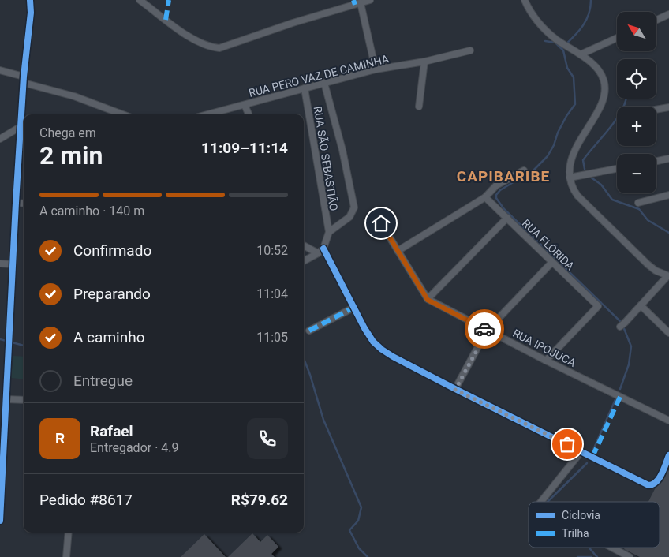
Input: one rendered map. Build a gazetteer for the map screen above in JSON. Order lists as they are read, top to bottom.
{
  "streets": {
    "street": [
      "RUA PERO VAZ DE CAMINHA",
      "RUA SÃO SEBASTIÃO",
      "RUA FLÓRIDA",
      "RUA IPOJUCA"
    ]
  },
  "crossings": [
    ["RUA PERO VAZ DE CAMINHA", "RUA SÃO SEBASTIÃO"],
    ["RUA FLÓRIDA", "RUA IPOJUCA"]
  ],
  "districts": ["CAPIBARIBE"],
  "legend": ["Ciclovia", "Trilha"],
  "north": "top left",
  "page": {
    "map_buttons": ["+", "−"],
    "heading": ["2 min", "Chega em", "11:09–11:14"],
    "panel": [
      "Rafael",
      "Entregador · 4.9",
      "Pedido #8617",
      "R$79.62"
    ],
    "bar": "A caminho · 140 m",
    "list": [
      ["Confirmado", "10:52"],
      ["Preparando", "11:04"],
      ["A caminho", "11:05"],
      "Entregue"
    ],
    "round": "R"
  }
}
